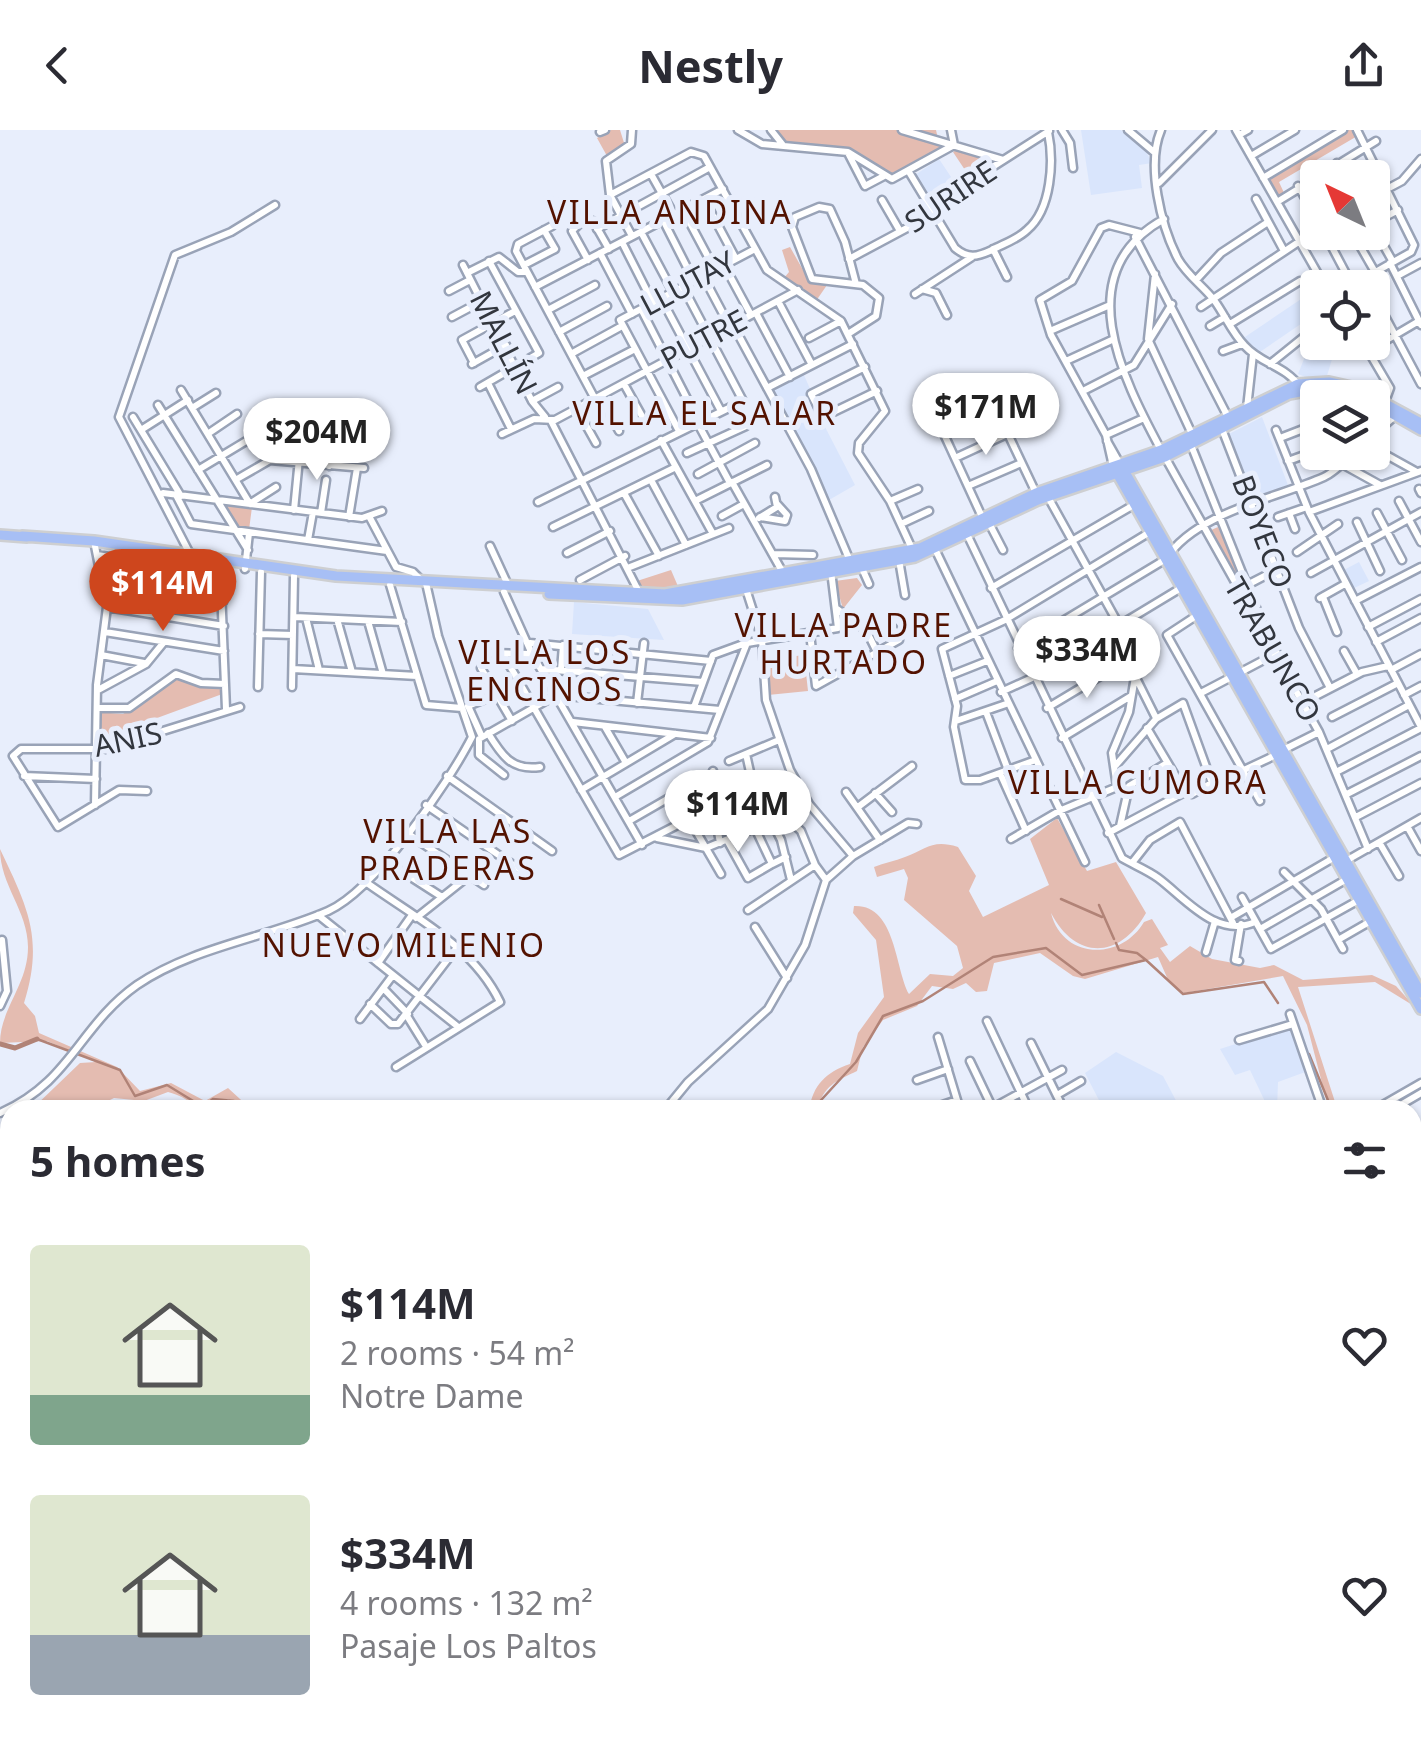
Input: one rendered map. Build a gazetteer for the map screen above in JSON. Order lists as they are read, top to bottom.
{
  "streets": {
    "street": [
      "SURIRE",
      "LLUTAY",
      "PUTRE",
      "MALLÍN",
      "BOYECO",
      "TRABUNCO",
      "ANIS"
    ]
  },
  "crossings": [
    ["PUTRE", "MALLÍN"]
  ],
  "districts": [
    "VILLA ANDINA",
    "VILLA EL SALAR",
    "VILLA PADRE HURTADO",
    "VILLA LOS ENCINOS",
    "VILLA CUMORA",
    "VILLA LAS PRADERAS",
    "NUEVO MILENIO"
  ],
  "north": "top left",
  "page": {
    "header": "Nestly",
    "price": [
      "$171M",
      "$204M",
      "$114M",
      "$334M",
      "$114M"
    ],
    "heading": "5 homes",
    "list": [
      {
        "name": "$114M",
        "note": "2 rooms · 54 m² · Notre Dame"
      },
      {
        "name": "$334M",
        "note": "4 rooms · 132 m² · Pasaje Los Paltos"
      }
    ]
  }
}
